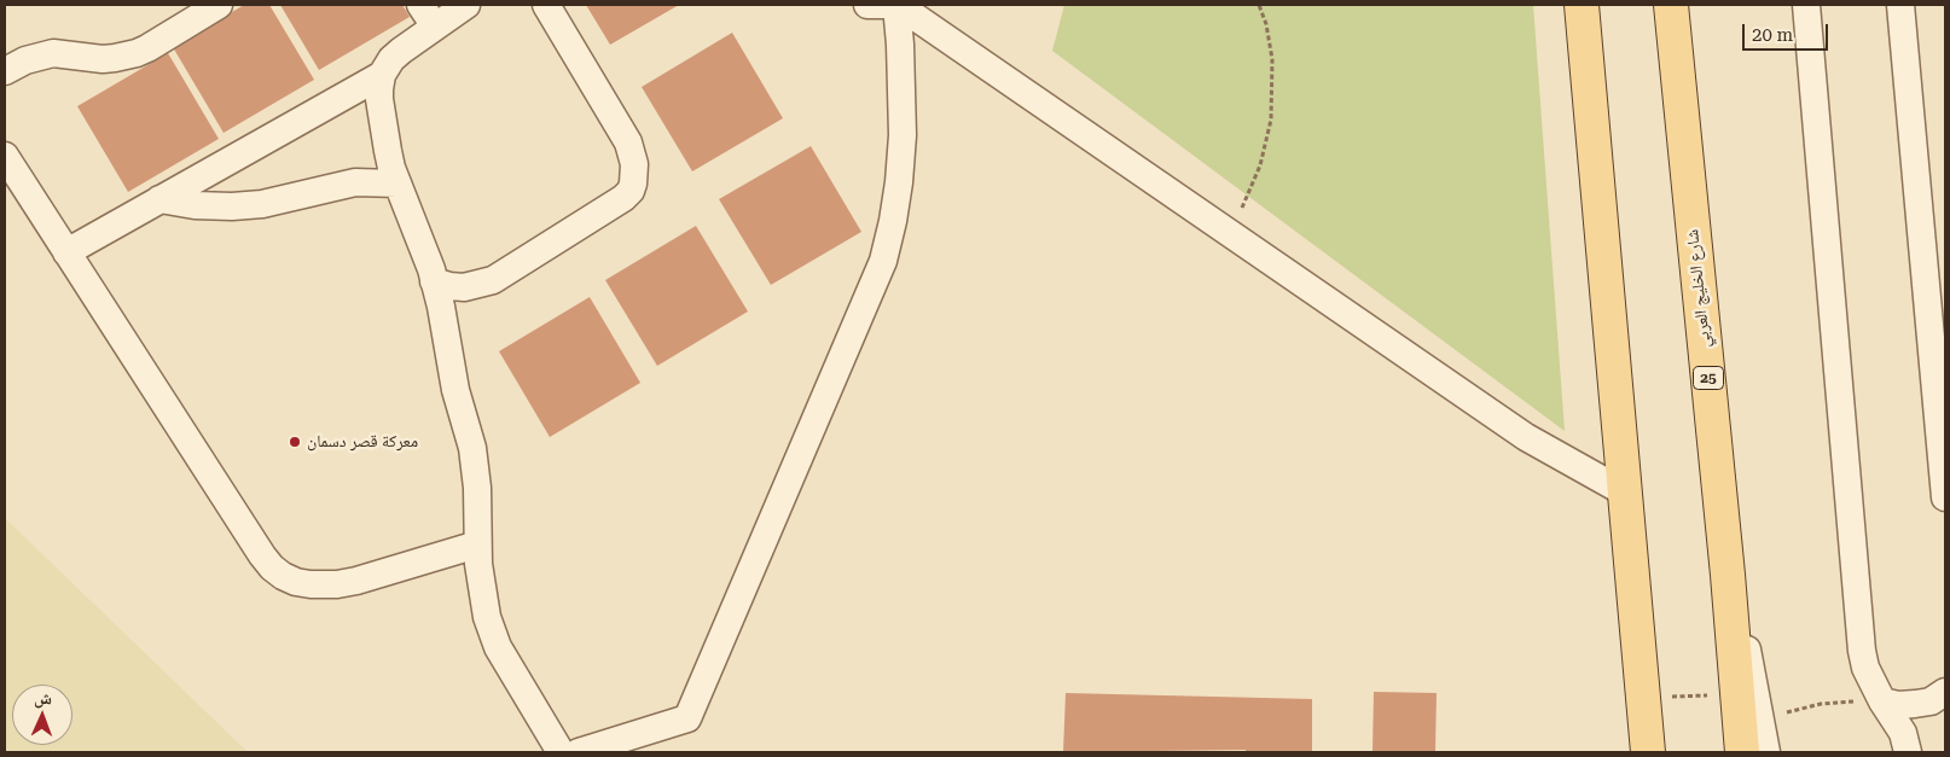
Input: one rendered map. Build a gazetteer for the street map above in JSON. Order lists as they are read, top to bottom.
{
  "streets": {
    "main road": ["شارع الخليج العربي", "25"]
  },
  "places": ["معركة قصر دسمان"],
  "scale_bar": "20 m",
  "north": "top"
}
